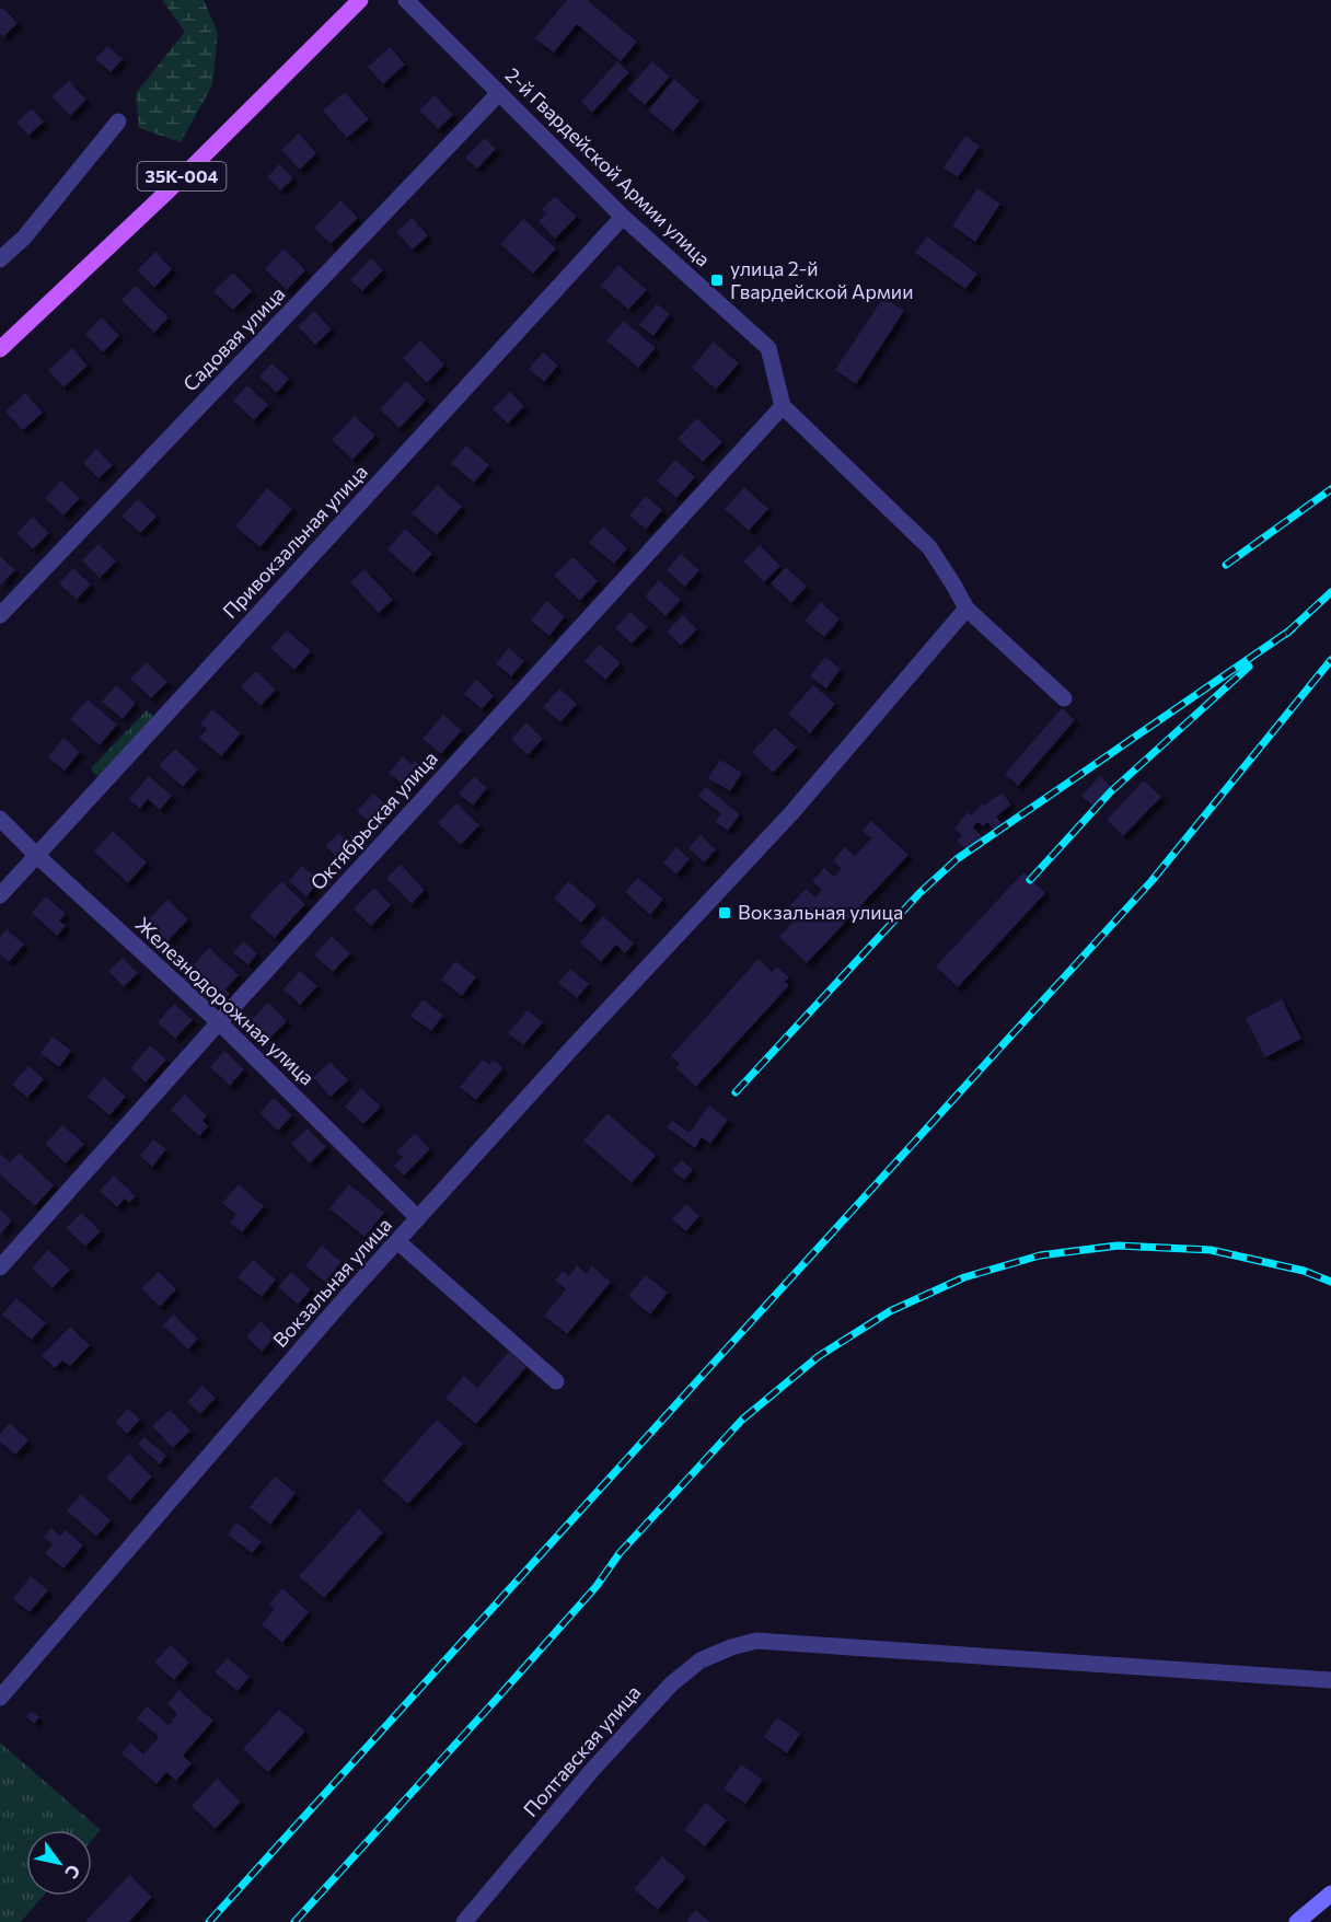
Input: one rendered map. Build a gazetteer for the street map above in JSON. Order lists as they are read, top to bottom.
{
  "streets": {
    "main road": ["35К-004"],
    "street": [
      "2-й Гвардейской Армии улица",
      "Садовая улица",
      "Привокзальная улица",
      "Октябрьская улица",
      "Железнодорожная улица",
      "Вокзальная улица",
      "Полтавская улица"
    ]
  },
  "crossings": [
    ["2-й Гвардейской Армии улица", "Садовая улица"],
    ["2-й Гвардейской Армии улица", "Привокзальная улица"],
    ["2-й Гвардейской Армии улица", "Октябрьская улица"],
    ["Привокзальная улица", "Железнодорожная улица"],
    ["Октябрьская улица", "Железнодорожная улица"],
    ["Железнодорожная улица", "Вокзальная улица"]
  ],
  "places": {
    "transit": ["улица 2-й Гвардейской Армии", "Вокзальная улица"]
  },
  "north": "bottom right"
}
